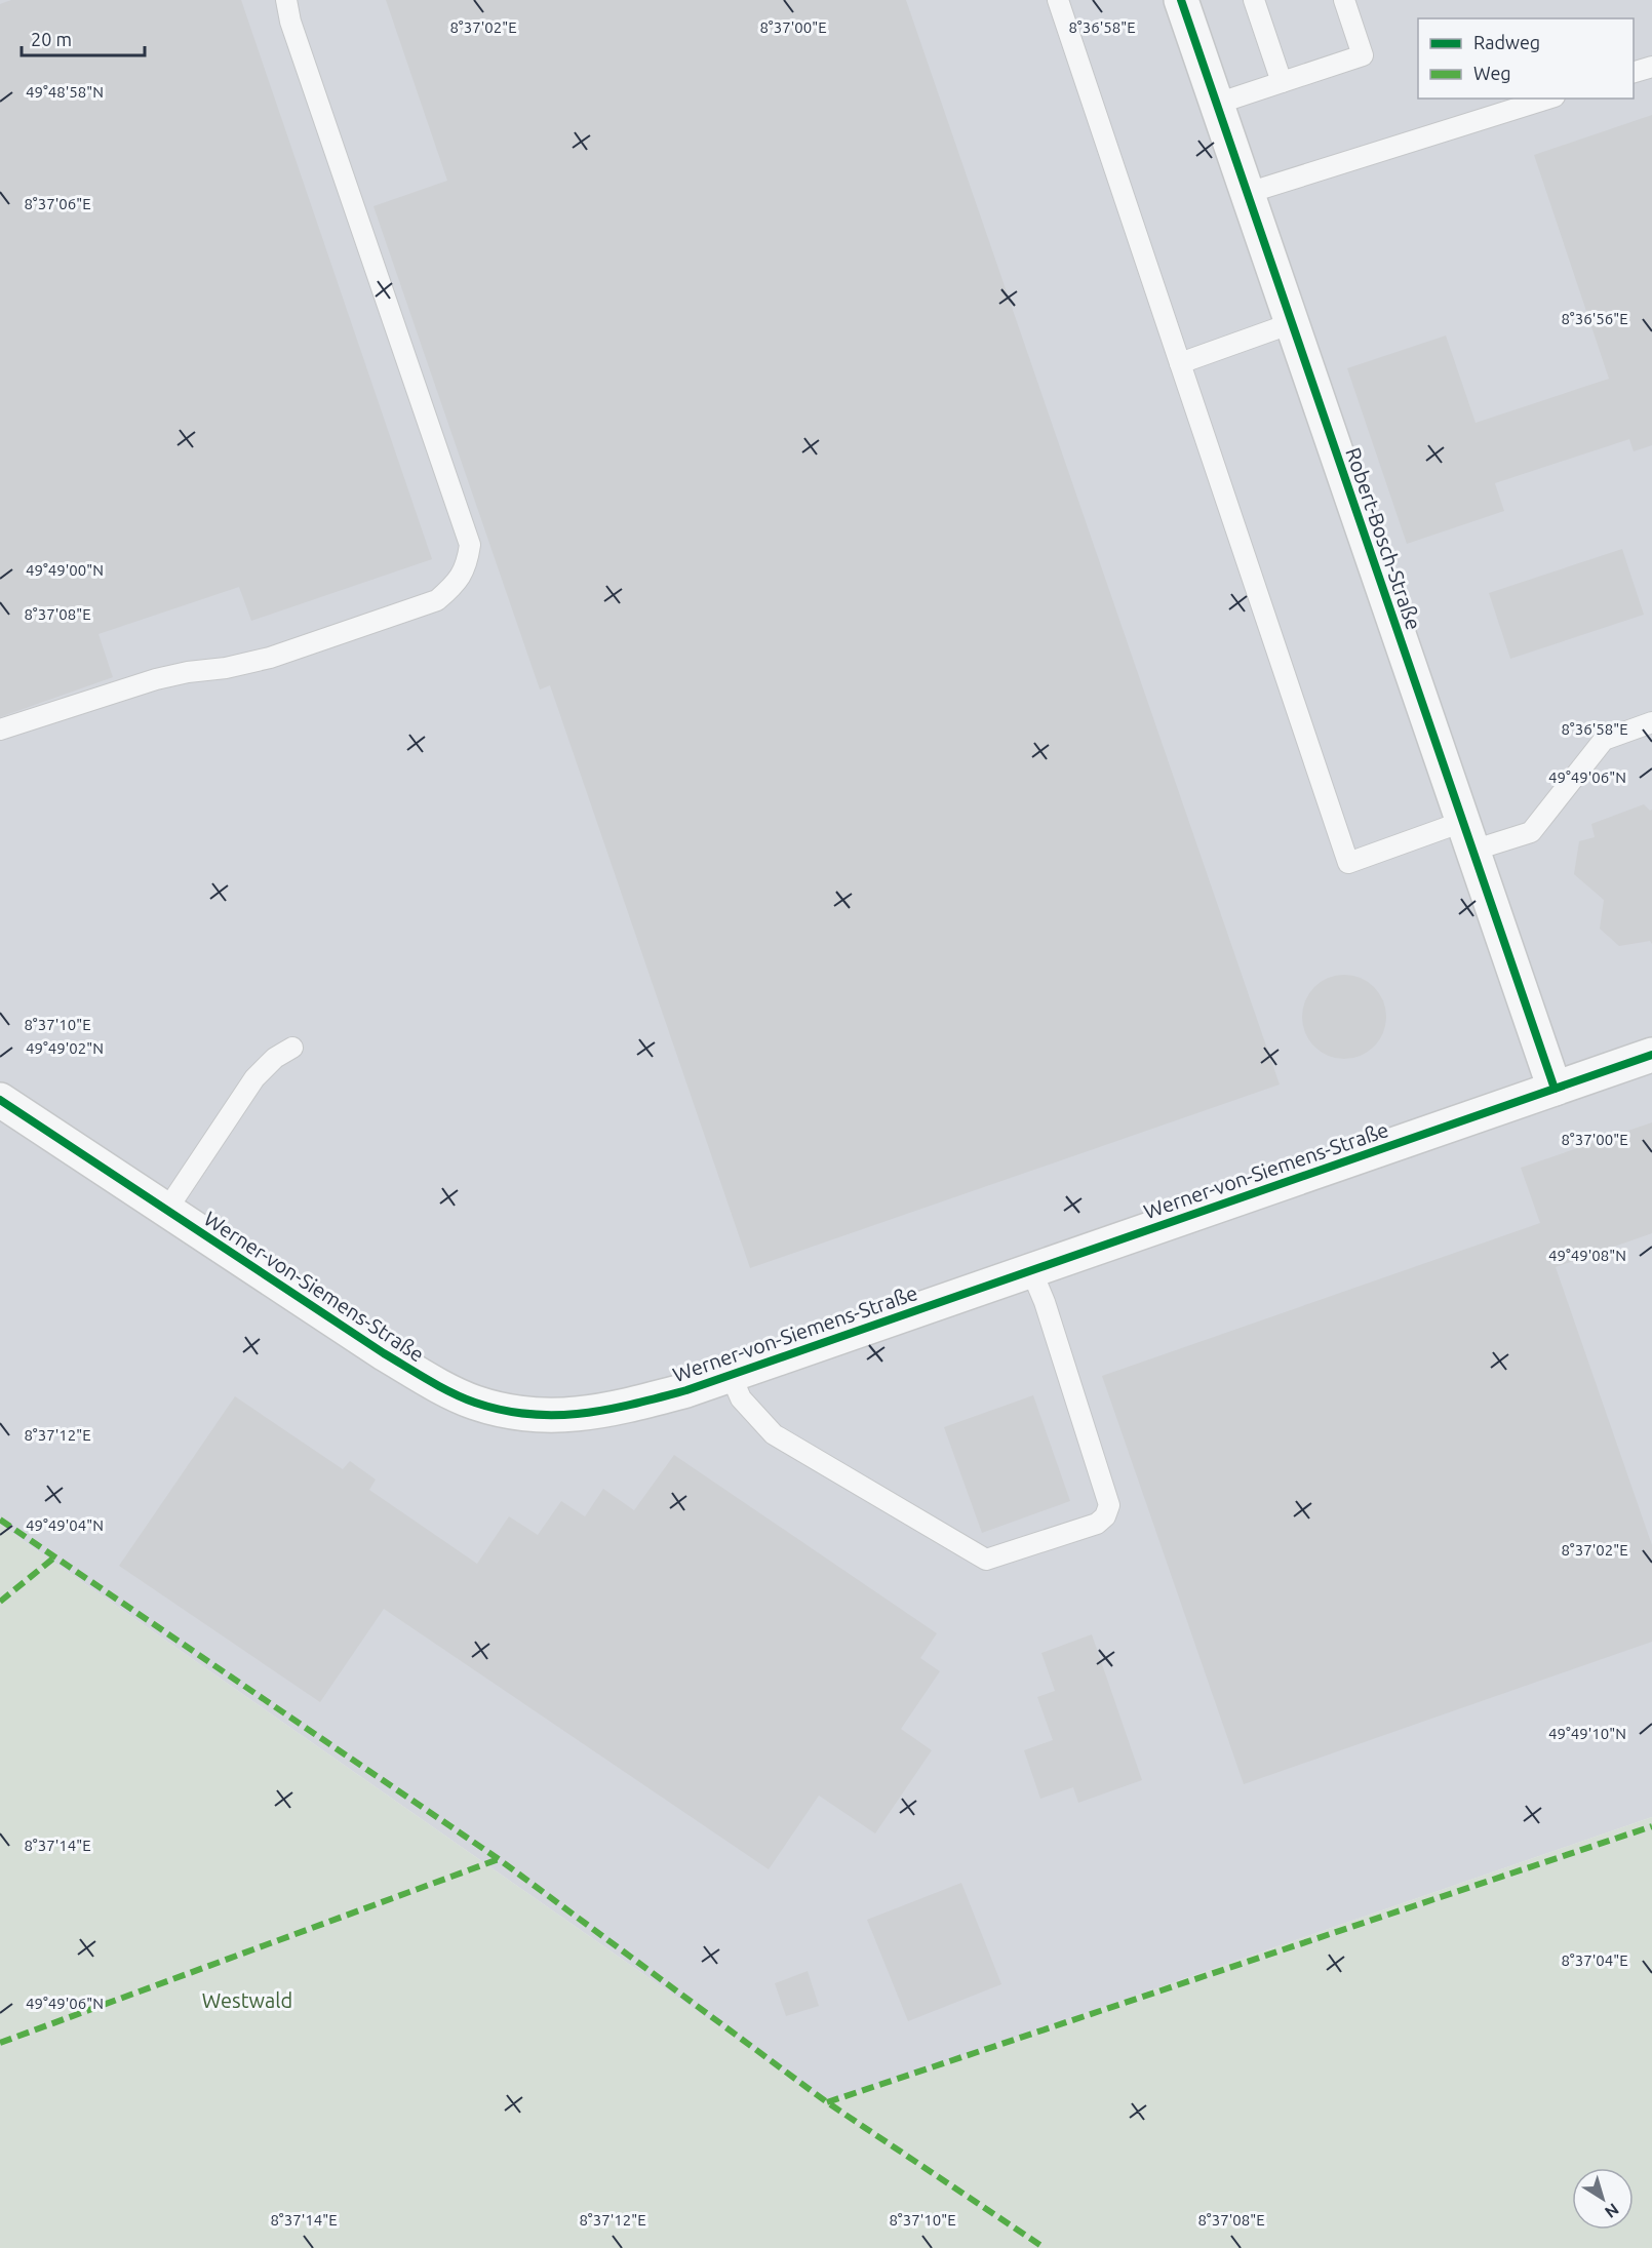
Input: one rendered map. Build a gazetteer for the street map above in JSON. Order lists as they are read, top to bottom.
{
  "streets": {
    "street": ["Robert-Bosch-Straße", "Werner-von-Siemens-Straße"]
  },
  "crossings": [
    ["Robert-Bosch-Straße", "Werner-von-Siemens-Straße"]
  ],
  "parks": ["Westwald"],
  "legend": ["Radweg", "Weg"],
  "scale_bar": "20 m",
  "north": "bottom right",
  "coordinates": [
    "8°37'02\"E",
    "8°37'00\"E",
    "8°36'58\"E",
    "49°48'58\"N",
    "8°37'06\"E",
    "8°36'56\"E",
    "49°49'00\"N",
    "8°37'08\"E",
    "49°49'06\"N",
    "8°37'10\"E",
    "49°49'02\"N",
    "49°49'08\"N",
    "8°37'12\"E",
    "49°49'04\"N",
    "49°49'10\"N",
    "8°37'14\"E",
    "8°37'04\"E"
  ]
}
